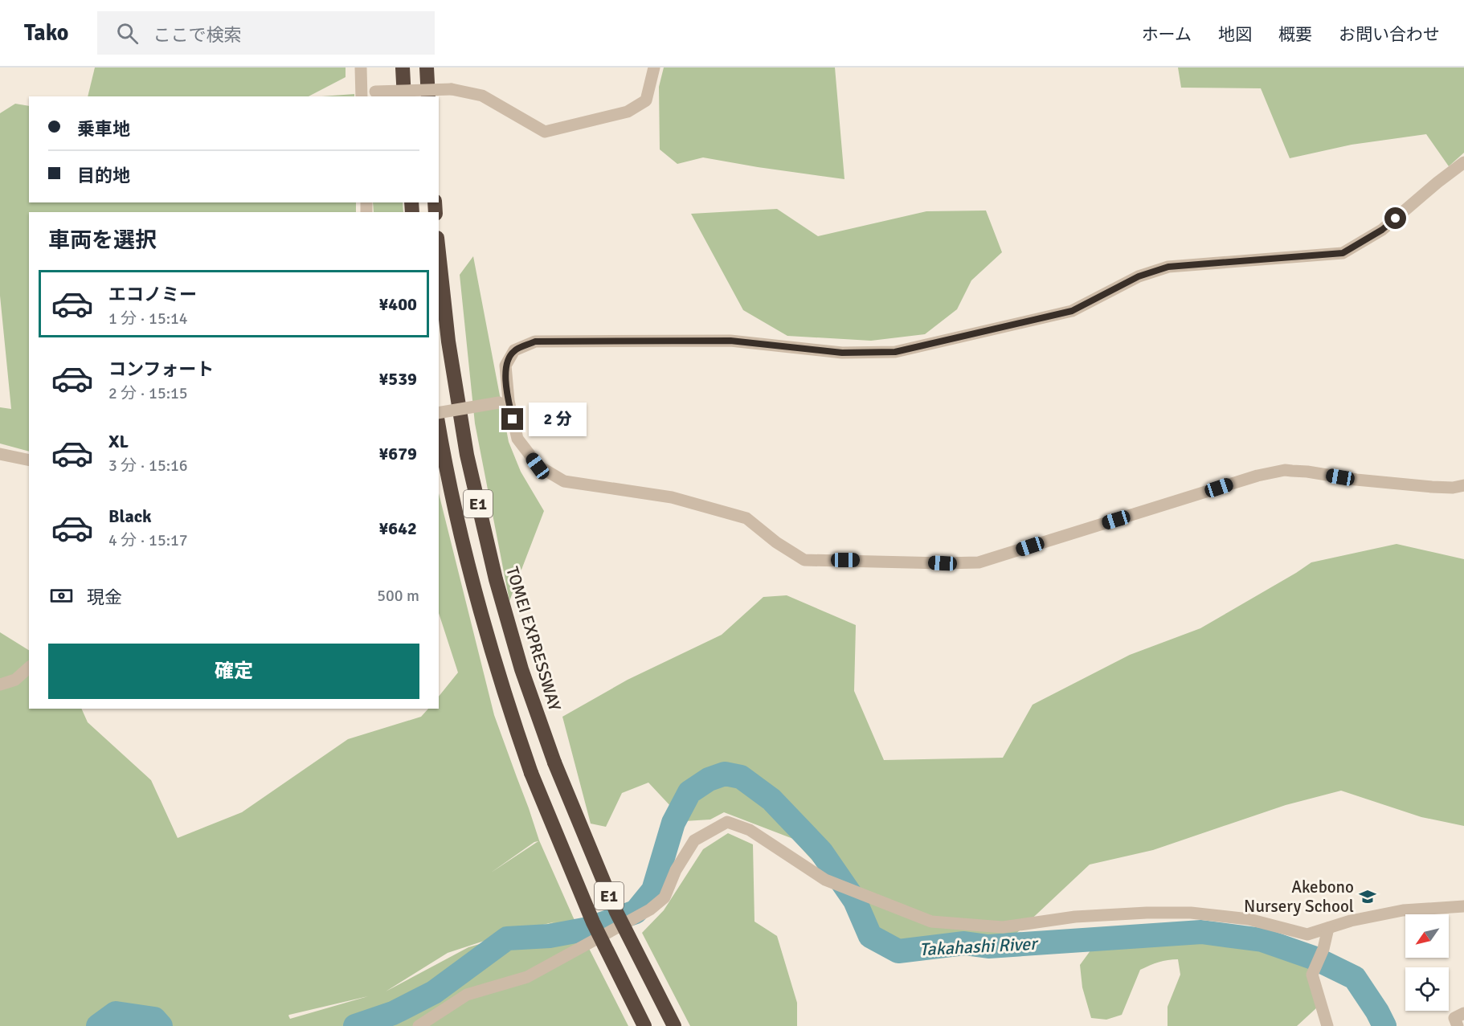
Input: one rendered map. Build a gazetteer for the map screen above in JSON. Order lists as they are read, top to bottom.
{
  "streets": {
    "highway": ["E1", "TOMEI EXPRESSWAY"]
  },
  "water": ["Takahashi River"],
  "places": {
    "school or university": ["Akebono Nursery School"]
  },
  "north": "bottom left",
  "page": {
    "header": "Tako",
    "search": "ここで検索",
    "nav": [
      "ホーム",
      "地図",
      "概要",
      "お問い合わせ"
    ],
    "banner": ["乗車地", "目的地"],
    "heading": "車両を選択",
    "list": [
      {
        "name": "エコノミー",
        "note": "1 分 · 15:14",
        "value": "¥400"
      },
      {
        "name": "コンフォート",
        "note": "2 分 · 15:15",
        "value": "¥539"
      },
      {
        "name": "XL",
        "note": "3 分 · 15:16",
        "value": "¥679"
      },
      {
        "name": "Black",
        "note": "4 分 · 15:17",
        "value": "¥642"
      }
    ],
    "bubble": "2 分",
    "pay": ["現金", "500 m"],
    "buttons": "確定"
  }
}
